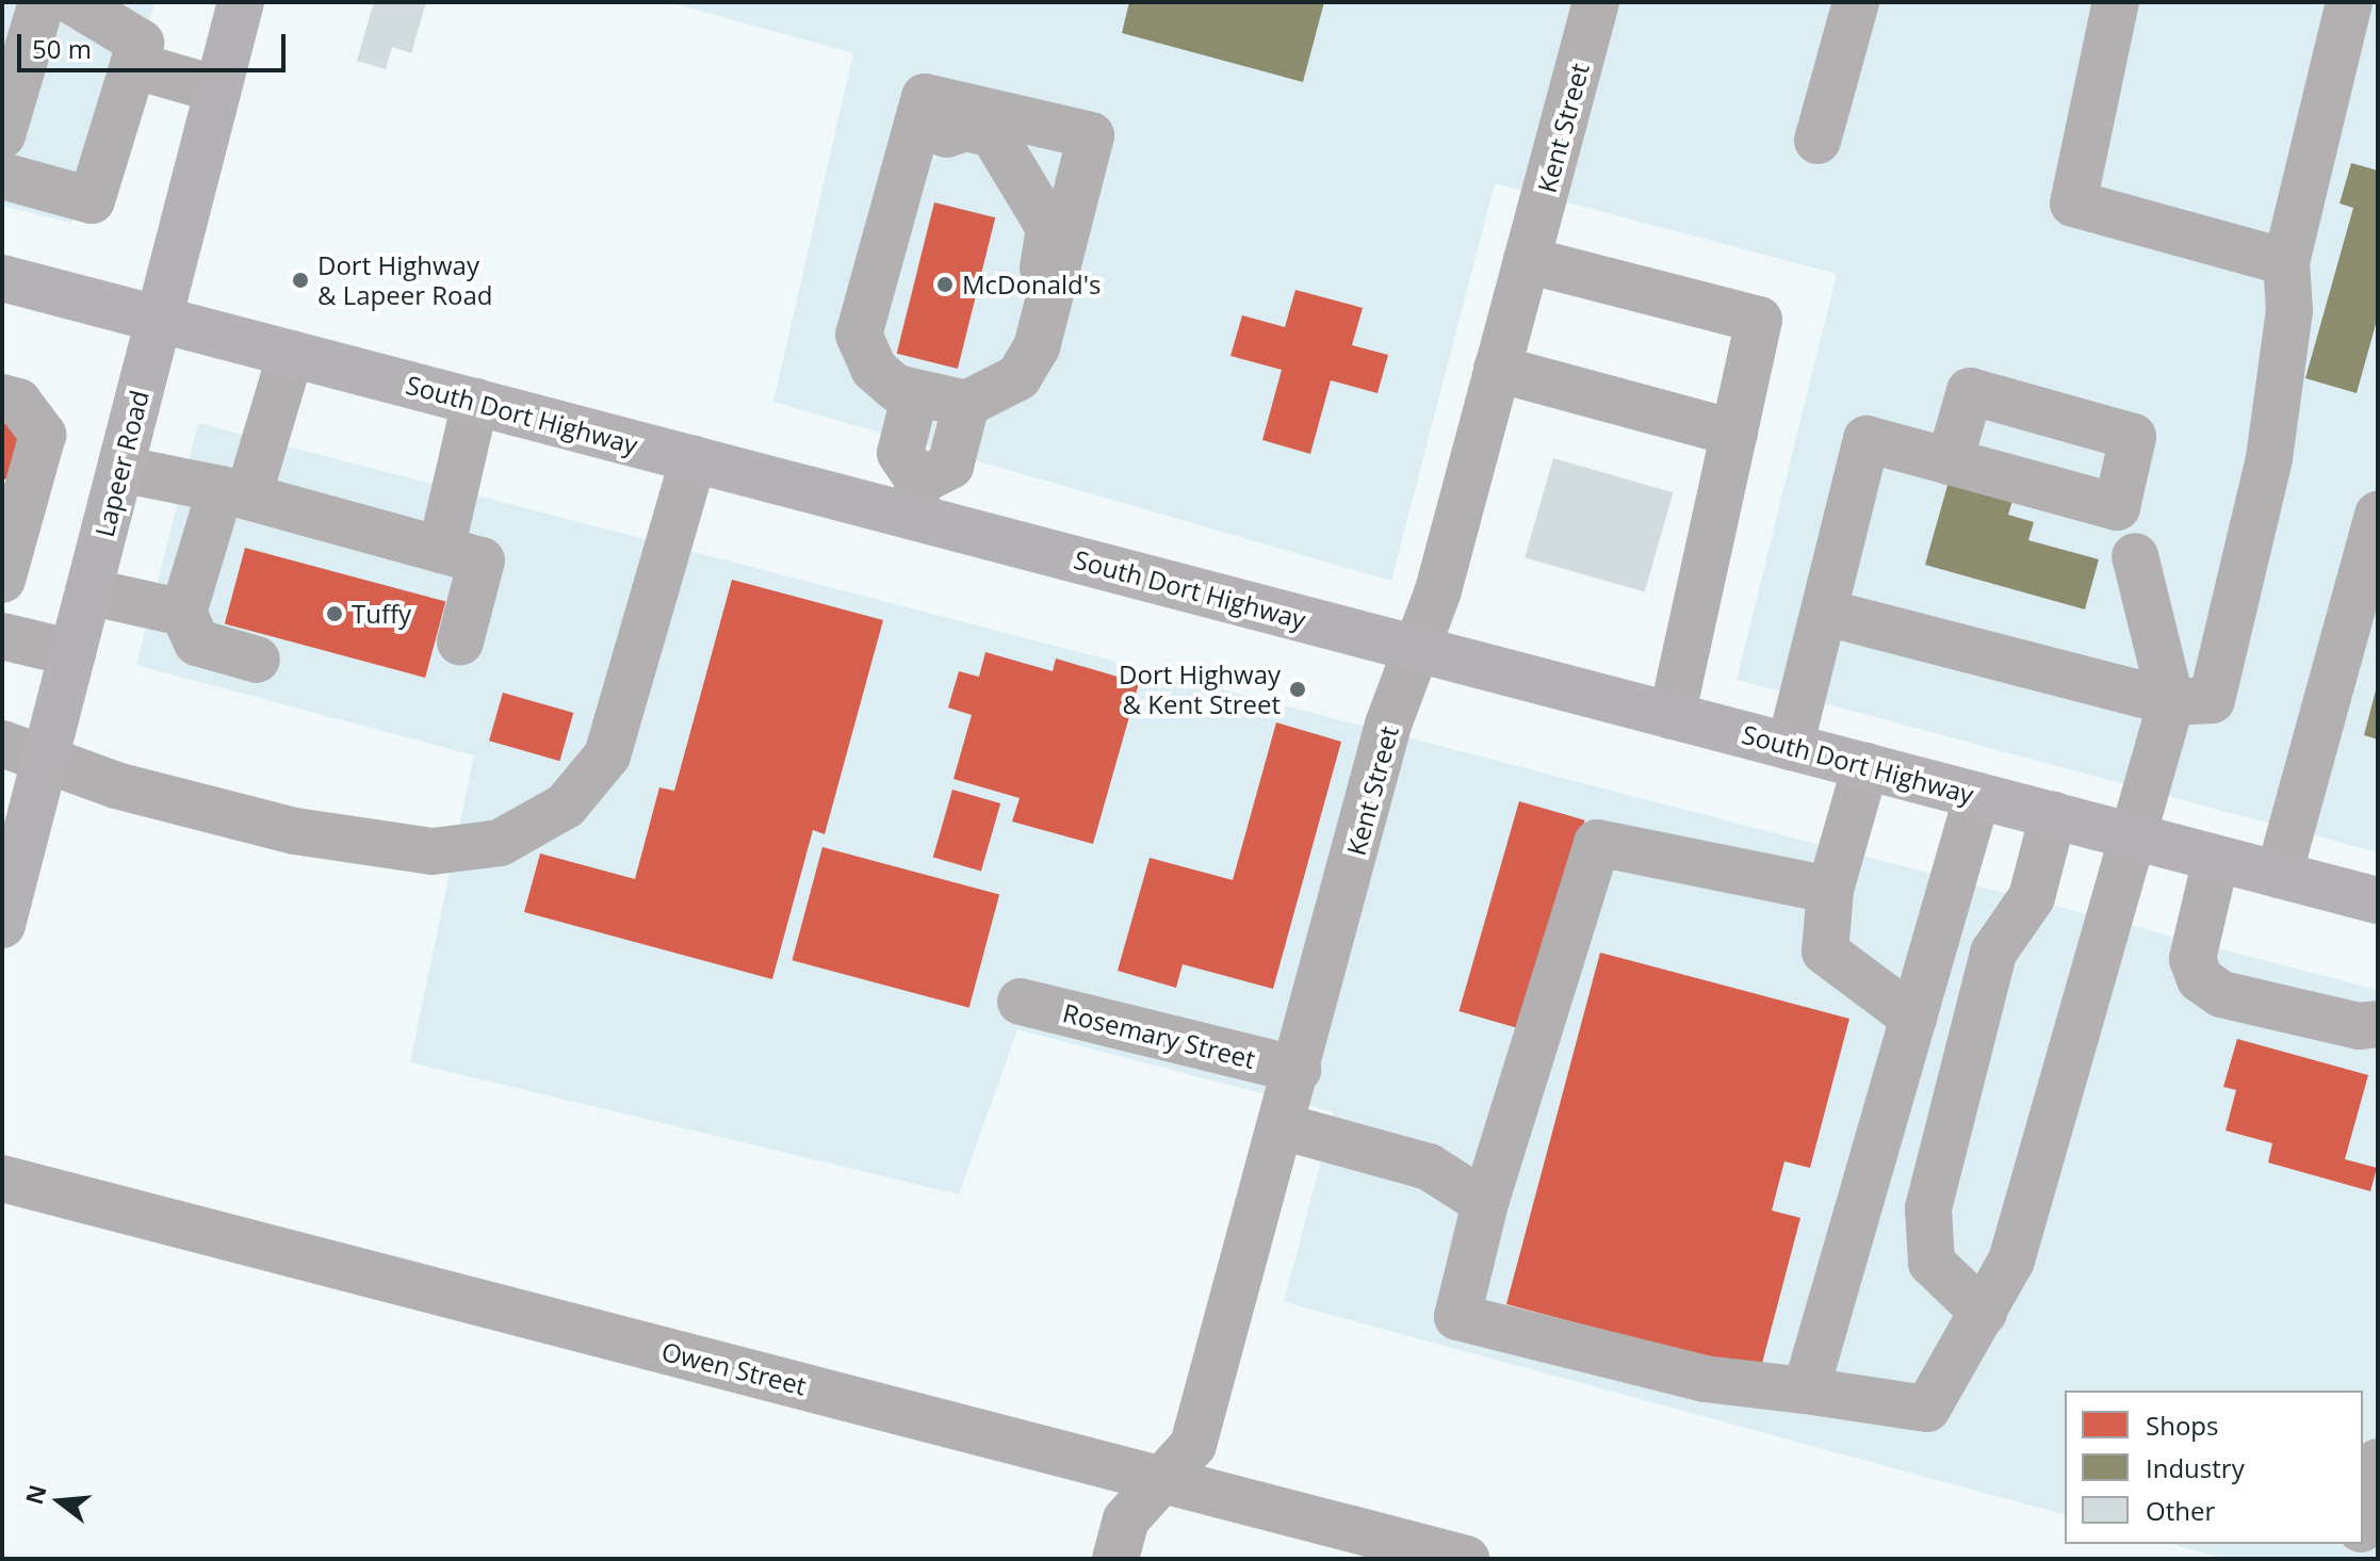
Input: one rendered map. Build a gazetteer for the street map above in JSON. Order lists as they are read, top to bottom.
{
  "streets": {
    "main road": ["South Dort Highway", "Lapeer Road"],
    "street": ["Kent Street", "Rosemary Street", "Owen Street"]
  },
  "crossings": [
    ["Kent Street", "South Dort Highway"],
    ["Kent Street", "Rosemary Street"],
    ["Kent Street", "Owen Street"],
    ["South Dort Highway", "Lapeer Road"]
  ],
  "places": [
    "Dort Highway & Lapeer Road",
    "McDonald's",
    "Tuffy",
    "Dort Highway & Kent Street"
  ],
  "legend": ["Shops", "Industry", "Other"],
  "scale_bar": "50 m",
  "north": "left"
}
